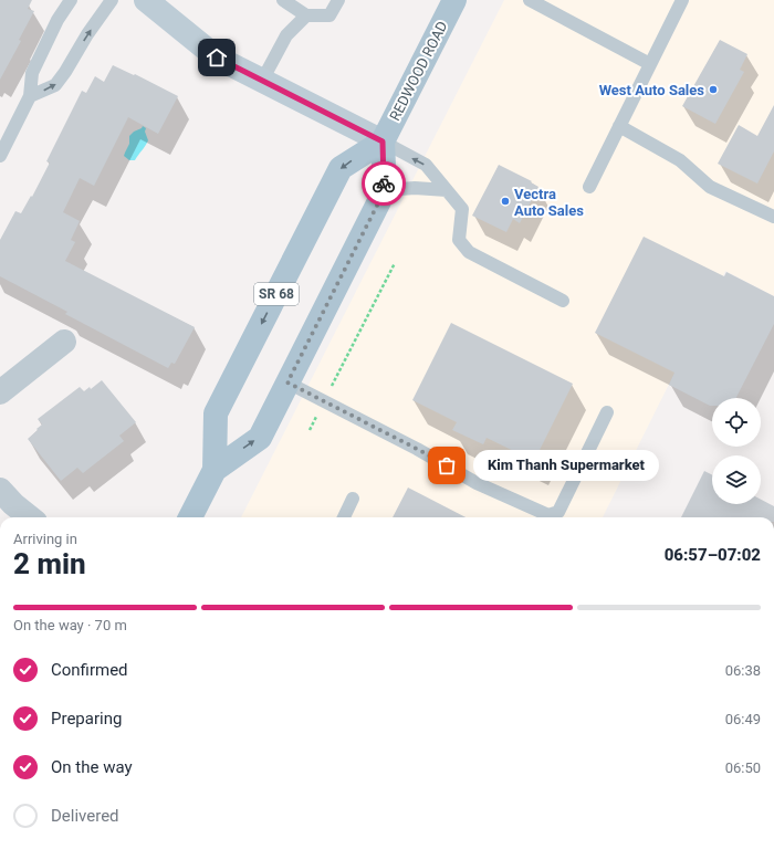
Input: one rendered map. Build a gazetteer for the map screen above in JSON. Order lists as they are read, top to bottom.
{
  "streets": {
    "main road": ["REDWOOD ROAD", "SR 68"]
  },
  "places": ["West Auto Sales", "Vectra Auto Sales", "Kim Thanh Supermarket"],
  "page": {
    "bubble": "Kim Thanh Supermarket",
    "heading": ["2 min", "Arriving in", "06:57–07:02"],
    "bar": "On the way · 70 m",
    "list": [
      ["Confirmed", "06:38"],
      ["Preparing", "06:49"],
      ["On the way", "06:50"],
      "Delivered"
    ]
  }
}
